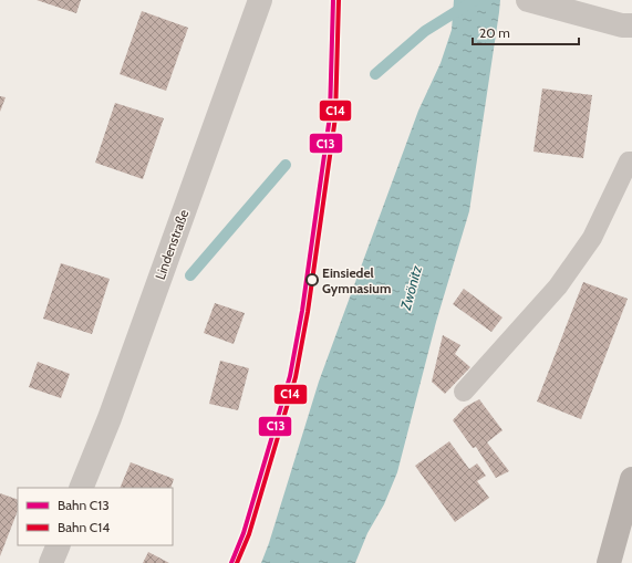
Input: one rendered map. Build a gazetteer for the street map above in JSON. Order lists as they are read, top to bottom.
{
  "streets": {
    "street": ["Lindenstraße"]
  },
  "water": ["Zwönitz"],
  "places": ["Einsiedel Gymnasium"],
  "lines": ["rail line C13", "rail line C14"],
  "legend": ["Bahn C13", "Bahn C14"],
  "scale_bar": "20 m"
}
